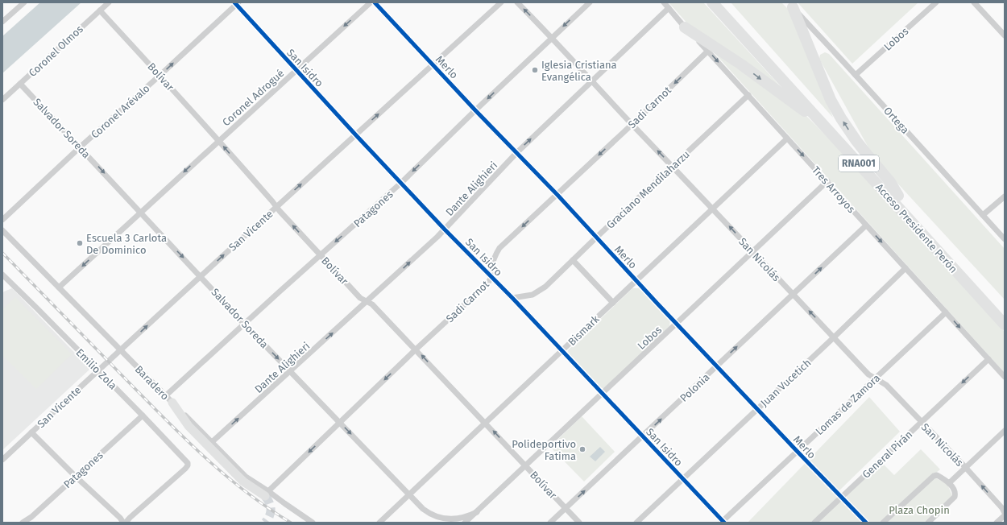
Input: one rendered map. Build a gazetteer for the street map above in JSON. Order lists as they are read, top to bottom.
{
  "streets": {
    "highway": ["RNA001", "Acceso Presidente Perón"],
    "street": [
      "Lobos",
      "Coronel Olmos",
      "Merlo",
      "San Isidro",
      "Bolívar",
      "Coronel Adrogué",
      "Sadi Carnot",
      "Coronel Arévalo",
      "Ortega",
      "Salvador Soreda",
      "Dante Alighieri",
      "Graciano Mendilaharzu",
      "Tres Arroyos",
      "Patagones",
      "San Vicente",
      "San Nicolás",
      "Bismark",
      "Emilio Zola",
      "Baradero",
      "Juan Vucetich",
      "Polonia",
      "Lomas de Zamora",
      "General Pirán"
    ]
  },
  "crossings": [
    ["Lobos", "Merlo"],
    ["Lobos", "San Isidro"],
    ["Lobos", "Bolívar"],
    ["Lobos", "Ortega"],
    ["Lobos", "Salvador Soreda"],
    ["Lobos", "Tres Arroyos"],
    ["Lobos", "San Nicolás"],
    ["Coronel Olmos", "Bolívar"],
    ["Coronel Olmos", "Salvador Soreda"],
    ["Merlo", "Sadi Carnot"],
    ["Merlo", "Dante Alighieri"],
    ["Merlo", "Graciano Mendilaharzu"],
    ["Merlo", "Patagones"],
    ["Merlo", "San Vicente"],
    ["Merlo", "Bismark"],
    ["Merlo", "Juan Vucetich"],
    ["Merlo", "Polonia"],
    ["Merlo", "Lomas de Zamora"],
    ["Merlo", "General Pirán"],
    ["San Isidro", "Coronel Adrogué"],
    ["San Isidro", "Sadi Carnot"],
    ["San Isidro", "Coronel Arévalo"],
    ["San Isidro", "Dante Alighieri"],
    ["San Isidro", "Graciano Mendilaharzu"],
    ["San Isidro", "Patagones"],
    ["San Isidro", "San Vicente"],
    ["San Isidro", "Bismark"],
    ["San Isidro", "Juan Vucetich"],
    ["San Isidro", "Polonia"],
    ["San Isidro", "Lomas de Zamora"],
    ["Bolívar", "Coronel Adrogué"],
    ["Bolívar", "Sadi Carnot"],
    ["Bolívar", "Coronel Arévalo"],
    ["Bolívar", "Dante Alighieri"],
    ["Bolívar", "Patagones"],
    ["Bolívar", "San Vicente"],
    ["Bolívar", "Bismark"],
    ["Bolívar", "Polonia"],
    ["Coronel Adrogué", "Salvador Soreda"],
    ["Coronel Adrogué", "Baradero"],
    ["Sadi Carnot", "Salvador Soreda"],
    ["Sadi Carnot", "Tres Arroyos"],
    ["Sadi Carnot", "San Nicolás"],
    ["Sadi Carnot", "Baradero"],
    ["Coronel Arévalo", "Salvador Soreda"],
    ["Salvador Soreda", "Dante Alighieri"],
    ["Salvador Soreda", "Patagones"],
    ["Salvador Soreda", "San Vicente"],
    ["Salvador Soreda", "Bismark"],
    ["Dante Alighieri", "Tres Arroyos"],
    ["Dante Alighieri", "San Nicolás"],
    ["Dante Alighieri", "Baradero"],
    ["Graciano Mendilaharzu", "Tres Arroyos"],
    ["Graciano Mendilaharzu", "San Nicolás"],
    ["Tres Arroyos", "Bismark"],
    ["Tres Arroyos", "Juan Vucetich"],
    ["Tres Arroyos", "Polonia"],
    ["Tres Arroyos", "Lomas de Zamora"],
    ["Tres Arroyos", "General Pirán"],
    ["Patagones", "San Nicolás"],
    ["Patagones", "Emilio Zola"],
    ["Patagones", "Baradero"],
    ["San Vicente", "Emilio Zola"],
    ["San Vicente", "Baradero"],
    ["San Nicolás", "Bismark"],
    ["San Nicolás", "Juan Vucetich"],
    ["San Nicolás", "Polonia"],
    ["San Nicolás", "Lomas de Zamora"],
    ["San Nicolás", "General Pirán"]
  ],
  "one_way": [
    "Bolívar",
    "Coronel Adrogué",
    "Sadi Carnot",
    "Salvador Soreda",
    "Dante Alighieri",
    "Tres Arroyos",
    "Patagones",
    "San Vicente",
    "San Nicolás",
    "Polonia",
    "General Pirán"
  ],
  "parks": ["Plaza Chopin"],
  "places": ["Iglesia Cristiana Evangélica", "Escuela 3 Carlota De Dominico", "Polideportivo Fatima"]
}
